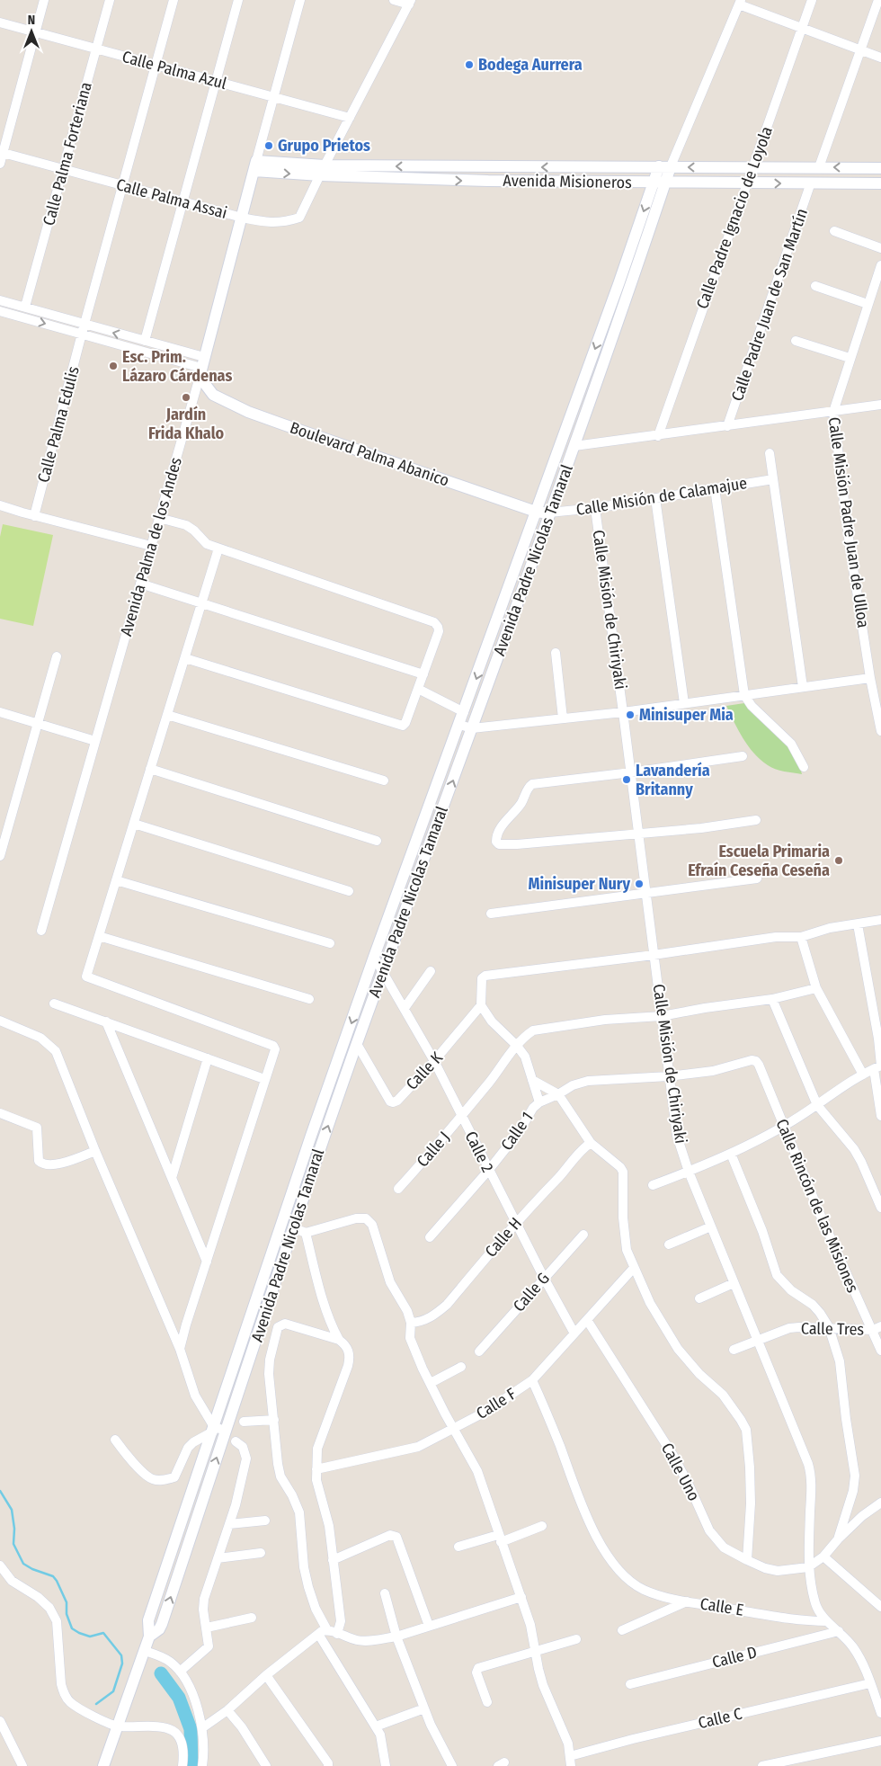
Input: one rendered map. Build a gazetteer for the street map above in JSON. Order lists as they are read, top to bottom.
{
  "streets": {
    "street": [
      "Calle Palma Azul",
      "Calle Palma Forteriana",
      "Avenida Misioneros",
      "Calle Palma Assai",
      "Calle Padre Ignacio de Loyola",
      "Calle Padre Juan de San Martín",
      "Calle Palma Edulis",
      "Boulevard Palma Abanico",
      "Calle Misión de Calamajue",
      "Calle Misión Padre Juan de Ulloa",
      "Avenida Palma de los Andes",
      "Avenida Padre Nicolas Tamaral",
      "Calle Misión de Chiriyaki",
      "Calle K",
      "Calle 1",
      "Calle J",
      "Calle 2",
      "Calle Rincón de las Misiones",
      "Calle H",
      "Calle G",
      "Calle Tres",
      "Calle F",
      "Calle Uno",
      "Calle E",
      "Calle D",
      "Calle C"
    ]
  },
  "crossings": [
    ["Calle Palma Azul", "Calle Palma Forteriana"],
    ["Calle Palma Azul", "Calle Palma Assai"],
    ["Calle Palma Forteriana", "Calle Palma Assai"],
    ["Avenida Misioneros", "Calle Palma Assai"],
    ["Avenida Misioneros", "Calle Padre Ignacio de Loyola"],
    ["Avenida Misioneros", "Calle Padre Juan de San Martín"],
    ["Avenida Misioneros", "Avenida Palma de los Andes"],
    ["Avenida Misioneros", "Avenida Padre Nicolas Tamaral"],
    ["Calle Palma Assai", "Avenida Palma de los Andes"],
    ["Boulevard Palma Abanico", "Calle Misión de Calamajue"],
    ["Boulevard Palma Abanico", "Avenida Palma de los Andes"],
    ["Boulevard Palma Abanico", "Avenida Padre Nicolas Tamaral"],
    ["Calle Misión de Calamajue", "Avenida Padre Nicolas Tamaral"],
    ["Calle Misión de Calamajue", "Calle Misión de Chiriyaki"],
    ["Avenida Padre Nicolas Tamaral", "Calle K"],
    ["Avenida Padre Nicolas Tamaral", "Calle 2"],
    ["Calle Misión de Chiriyaki", "Calle 1"],
    ["Calle Misión de Chiriyaki", "Calle J"],
    ["Calle Misión de Chiriyaki", "Calle Tres"],
    ["Calle Misión de Chiriyaki", "Calle Uno"],
    ["Calle Misión de Chiriyaki", "Calle E"],
    ["Calle Misión de Chiriyaki", "Calle D"],
    ["Calle Misión de Chiriyaki", "Calle C"],
    ["Calle K", "Calle 2"],
    ["Calle 1", "Calle 2"],
    ["Calle 1", "Calle Rincón de las Misiones"],
    ["Calle J", "Calle 2"],
    ["Calle 2", "Calle H"],
    ["Calle 2", "Calle G"],
    ["Calle 2", "Calle F"],
    ["Calle Rincón de las Misiones", "Calle Tres"],
    ["Calle F", "Calle Uno"]
  ],
  "places": [
    "Bodega Aurrera",
    "Grupo Prietos",
    "Esc. Prim. Lázaro Cárdenas",
    "Jardín Frida Khalo",
    "Minisuper Mia",
    "Lavandería Britanny",
    "Escuela Primaria Efraín Ceseña Ceseña",
    "Minisuper Nury"
  ],
  "north": "top"
}
